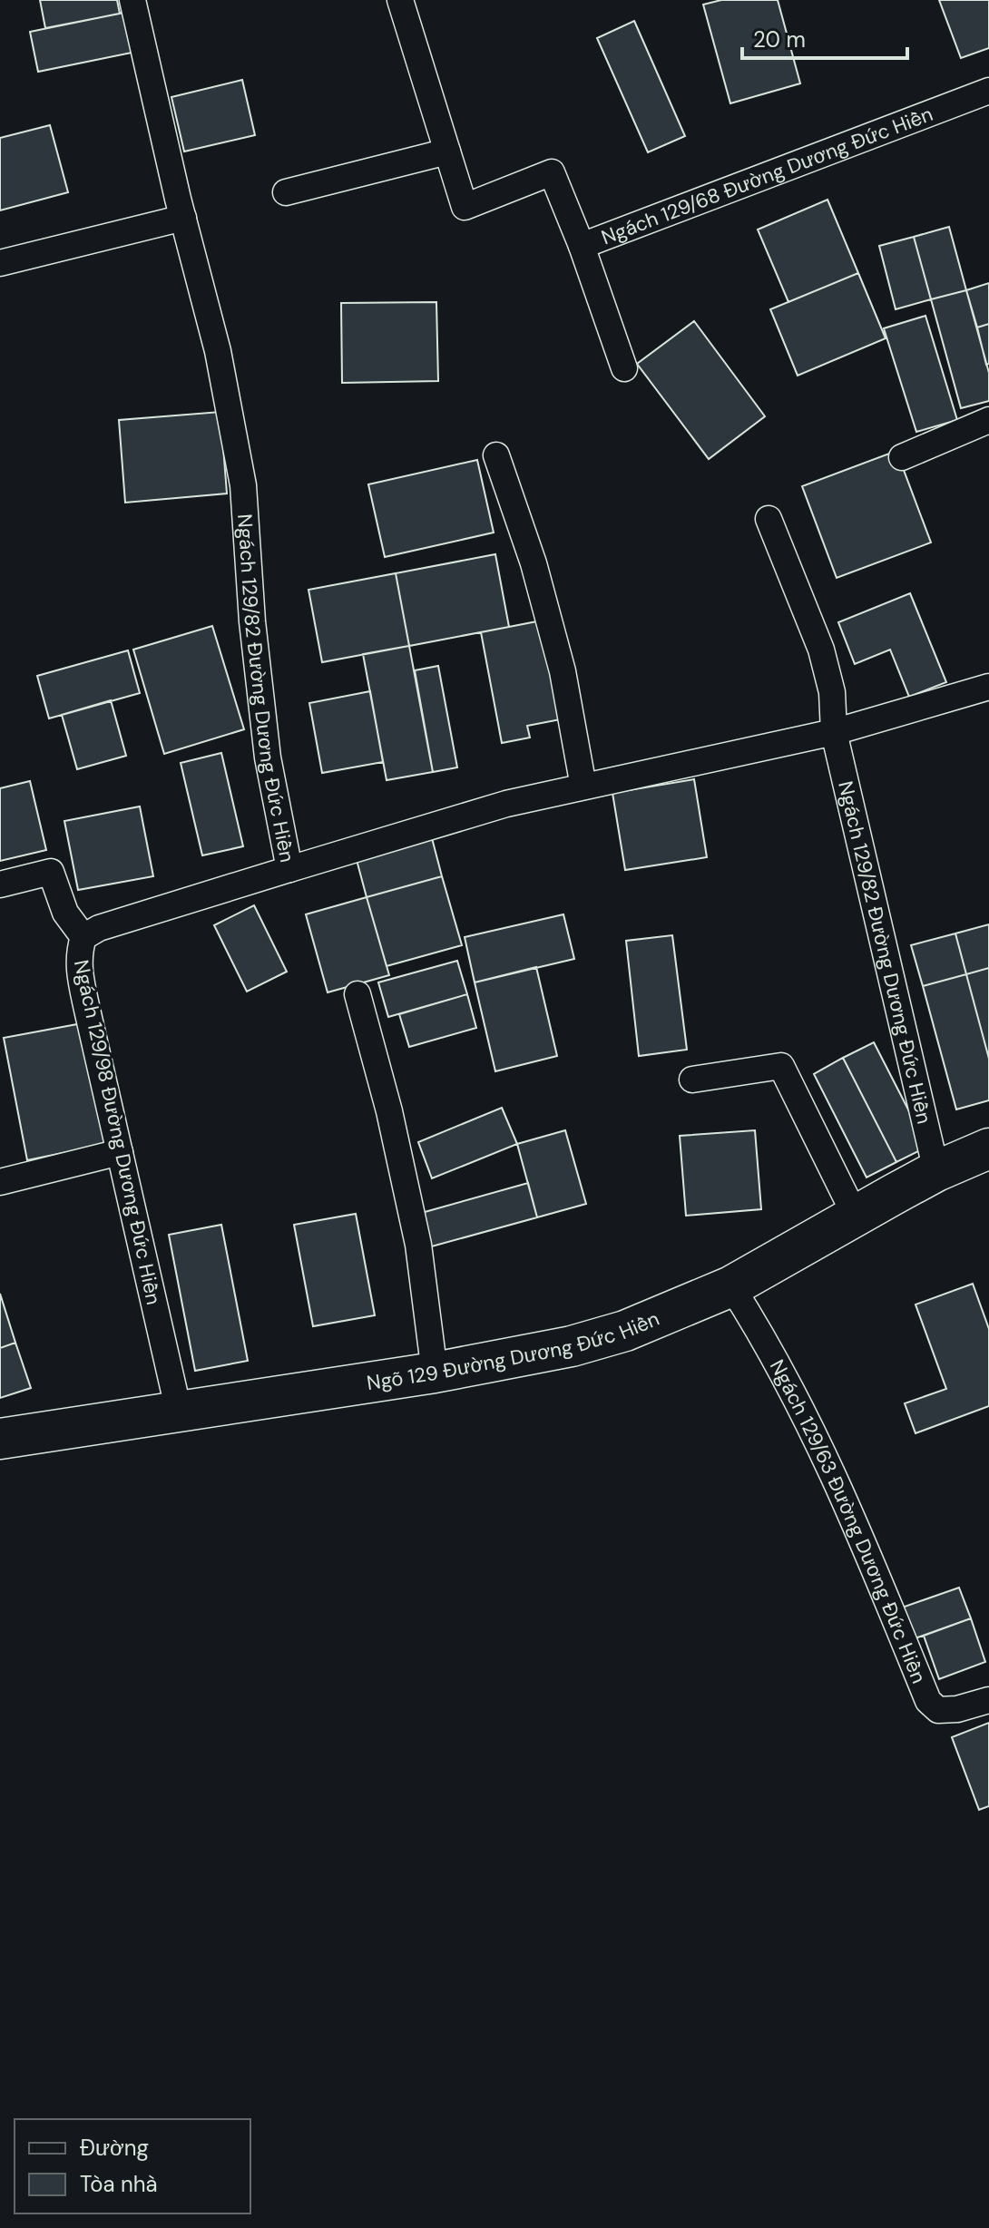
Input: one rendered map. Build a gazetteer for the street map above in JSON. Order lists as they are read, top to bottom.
{
  "streets": {
    "street": ["Ngõ 129 Đường Dương Đức Hiền"],
    "lane": [
      "Ngách 129/68 Đường Dương Đức Hiền",
      "Ngách 129/82 Đường Dương Đức Hiền",
      "Ngách 129/98 Đường Dương Đức Hiền",
      "Ngách 129/63 Đường Dương Đức Hiền"
    ]
  },
  "crossings": [
    ["Ngách 129/82 Đường Dương Đức Hiền", "Ngách 129/98 Đường Dương Đức Hiền"],
    ["Ngách 129/82 Đường Dương Đức Hiền", "Ngõ 129 Đường Dương Đức Hiền"],
    ["Ngách 129/98 Đường Dương Đức Hiền", "Ngõ 129 Đường Dương Đức Hiền"],
    ["Ngõ 129 Đường Dương Đức Hiền", "Ngách 129/63 Đường Dương Đức Hiền"]
  ],
  "legend": ["Đường", "Tòa nhà"],
  "scale_bar": "20 m"
}
